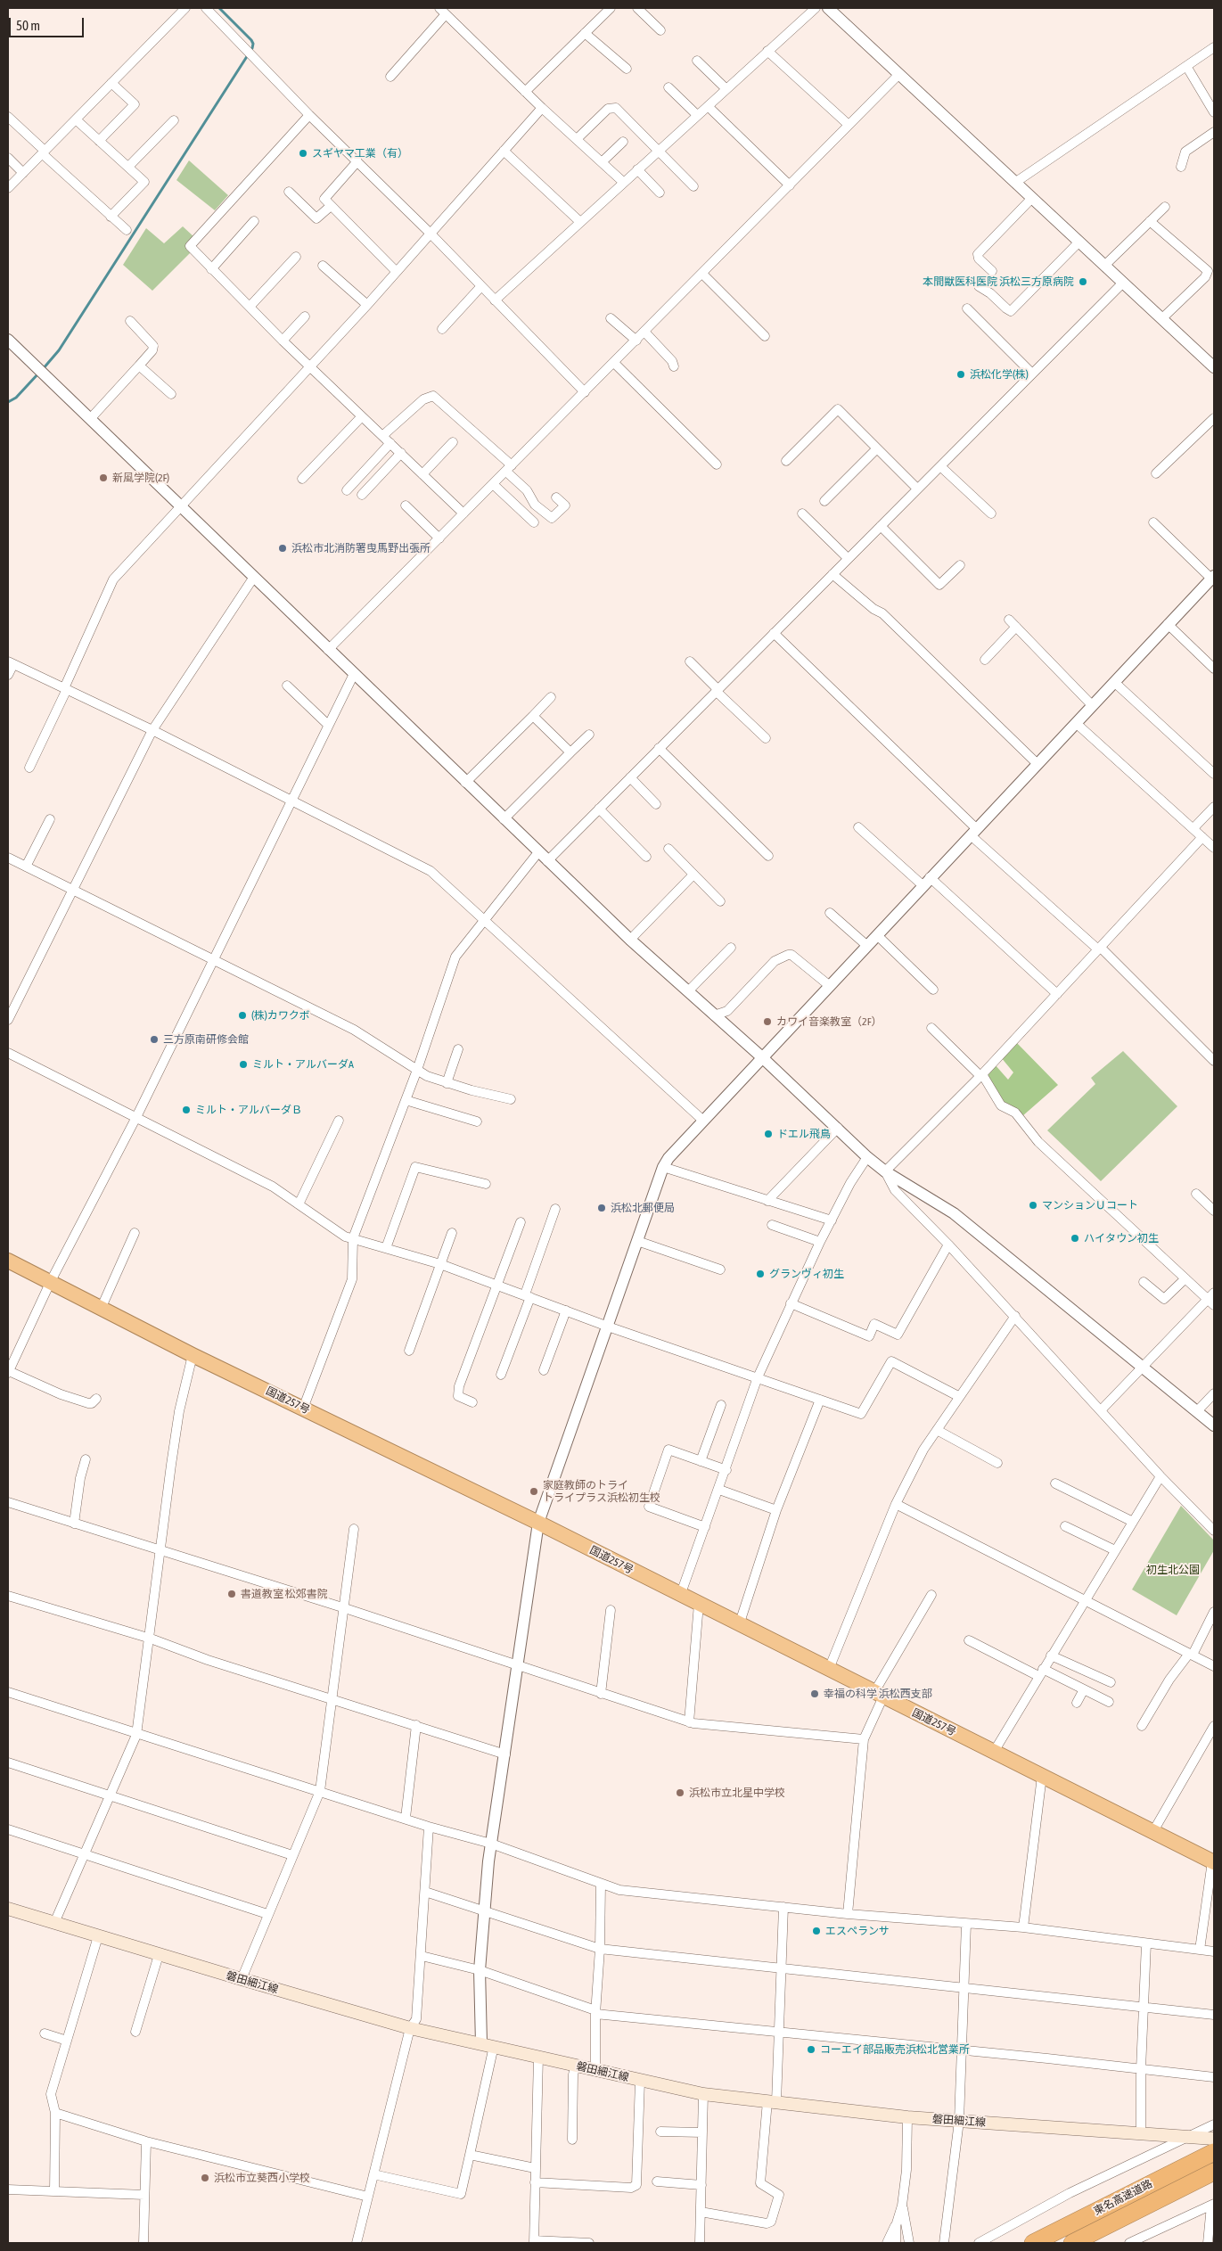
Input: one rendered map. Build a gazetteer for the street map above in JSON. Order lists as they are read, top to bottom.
{
  "streets": {
    "highway": ["国道257号", "東名高速道路"],
    "main road": ["磐田細江線"]
  },
  "parks": ["初生北公園"],
  "places": [
    "スギヤマ工業（有）",
    "本間獣医科医院 浜松三方原病院",
    "浜松化学(株)",
    "新風学院(2F)",
    "浜松市北消防署曳馬野出張所",
    "(株)カワクボ",
    "カワイ音楽教室（2F）",
    "三方原南研修会館",
    "ミルト・アルバーダA",
    "ミルト・アルバーダＢ",
    "ドエル飛鳥",
    "マンションＵコート",
    "浜松北郵便局",
    "ハイタウン初生",
    "グランヴィ初生",
    "家庭教師のトライ トライプラス浜松初生校",
    "書道教室 松郊書院",
    "幸福の科学 浜松西支部",
    "浜松市立北星中学校",
    "エスペランサ",
    "コーエイ部品販売浜松北営業所",
    "浜松市立葵西小学校"
  ],
  "scale_bar": "50 m"
}
